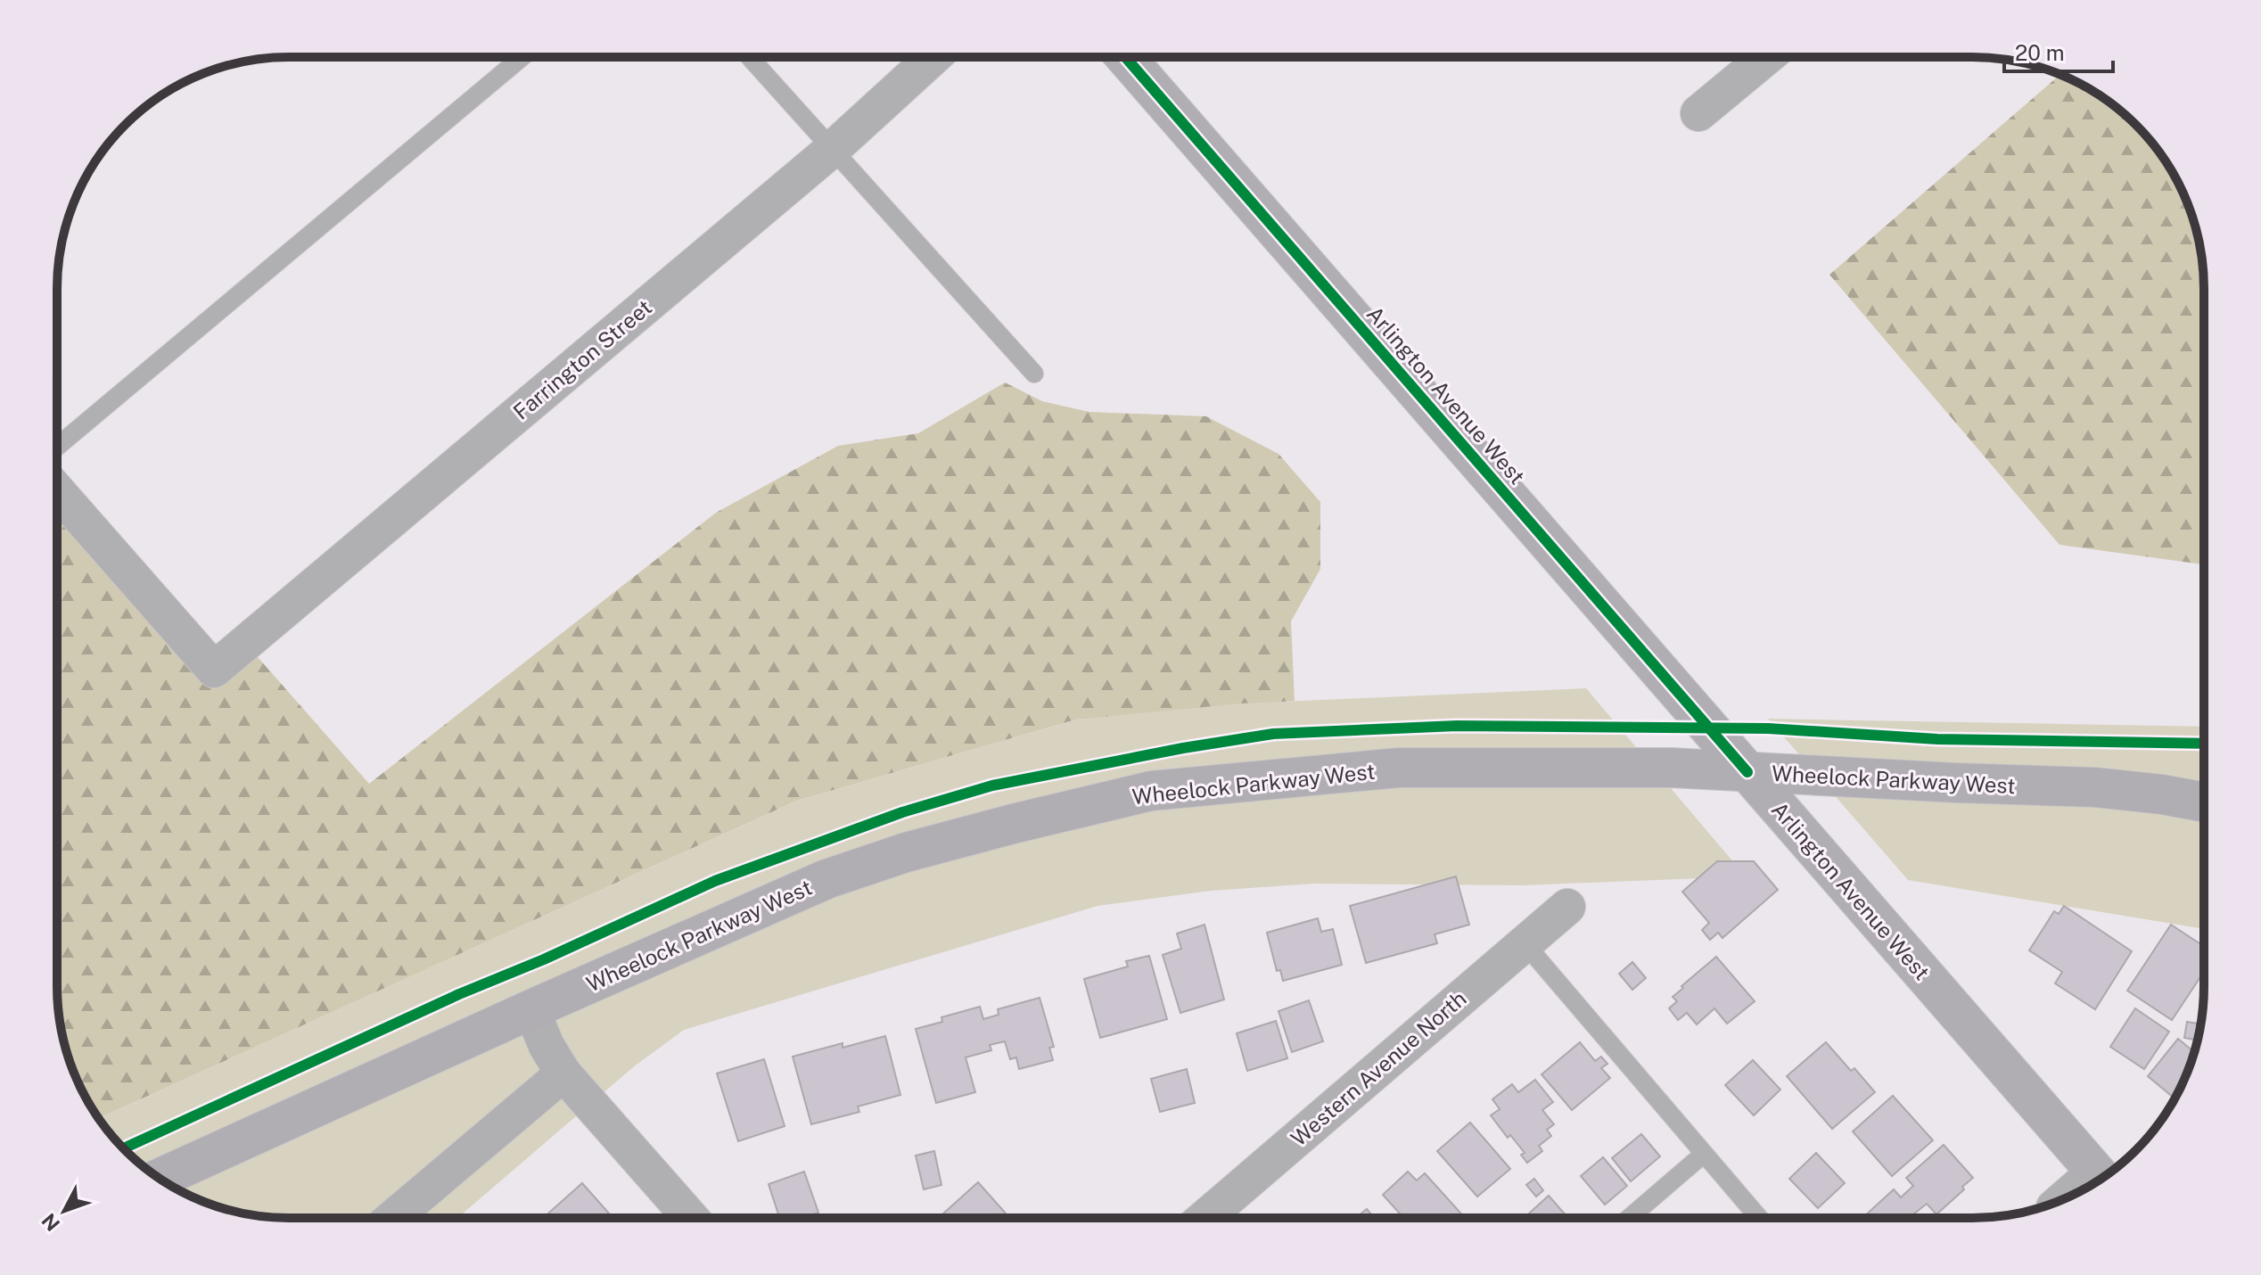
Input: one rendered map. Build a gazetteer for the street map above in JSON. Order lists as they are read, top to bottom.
{
  "streets": {
    "street": [
      "Farrington Street",
      "Arlington Avenue West",
      "Wheelock Parkway West",
      "Western Avenue North"
    ]
  },
  "crossings": [
    ["Arlington Avenue West", "Wheelock Parkway West"]
  ],
  "scale_bar": "20 m",
  "north": "bottom left"
}
